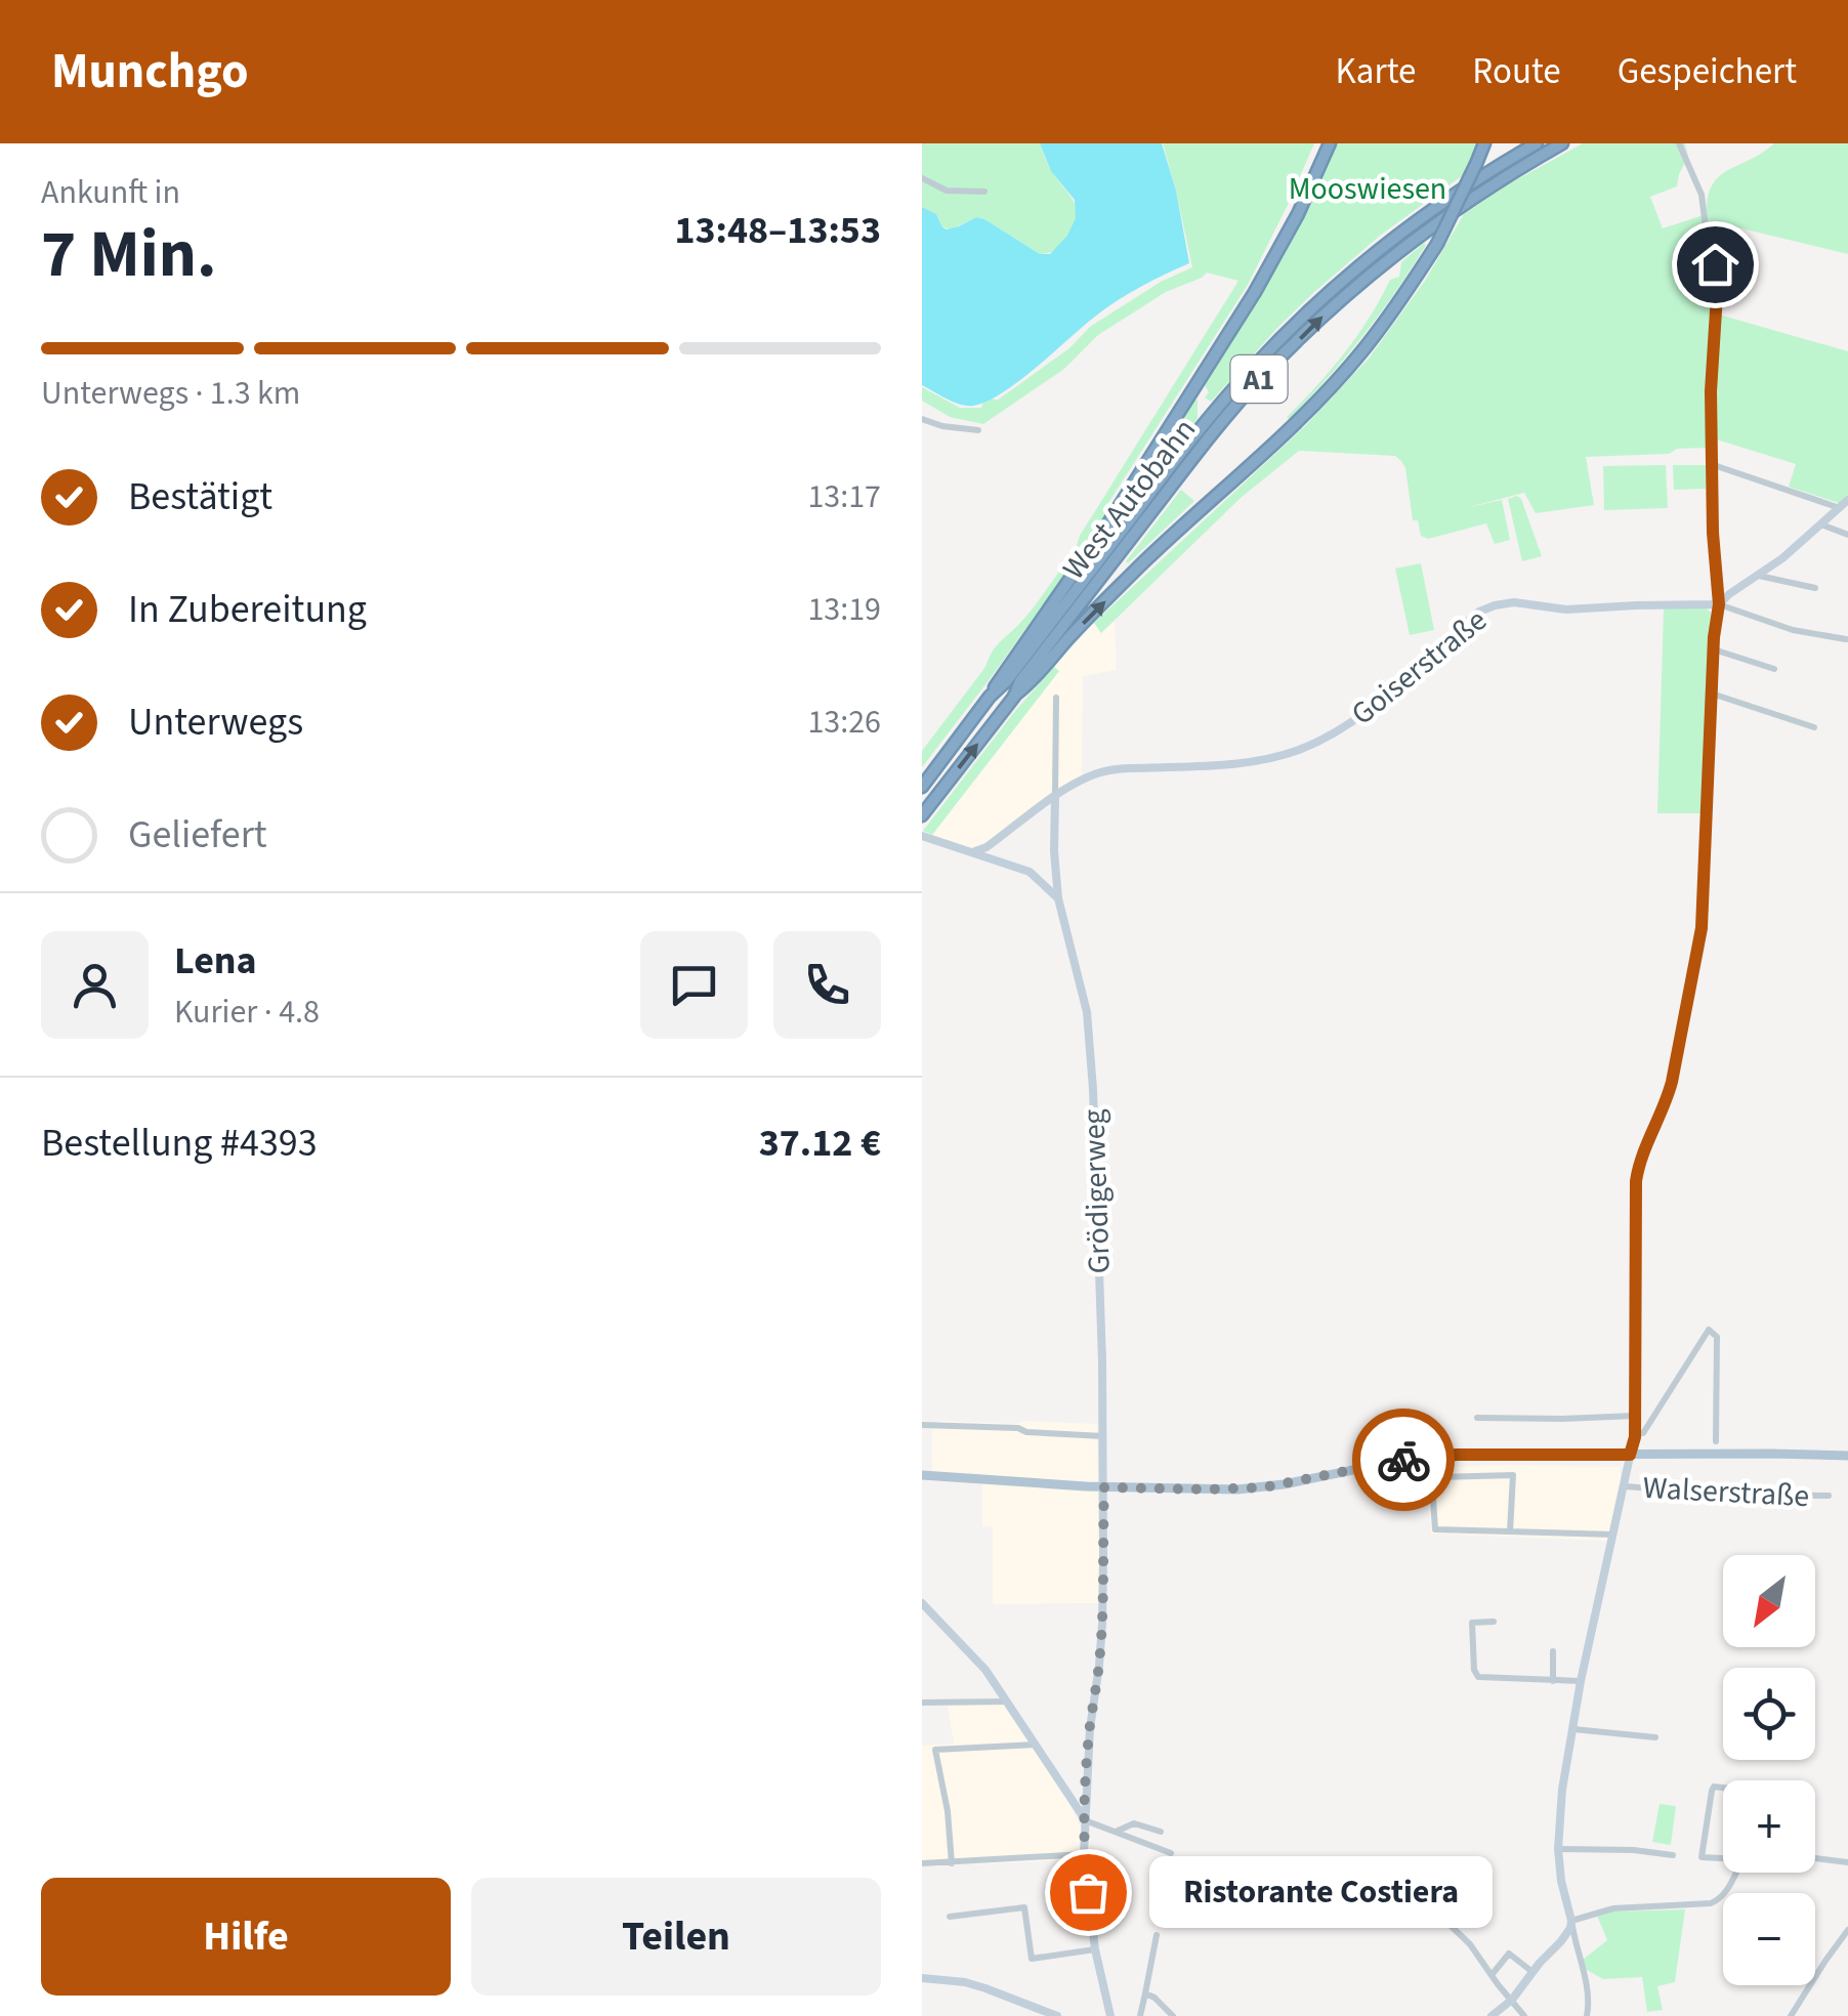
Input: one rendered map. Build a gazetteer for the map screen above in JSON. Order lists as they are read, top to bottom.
{
  "streets": {
    "highway": ["A1", "West Autobahn"],
    "street": ["Goiserstraße", "Grödigerweg", "Walserstraße"]
  },
  "crossings": [
    ["Goiserstraße", "Grödigerweg"],
    ["Goiserstraße", "Walserstraße"]
  ],
  "parks": ["Mooswiesen"],
  "places": ["Ristorante Costiera"],
  "north": "bottom left",
  "page": {
    "header": "Munchgo",
    "nav": ["Karte", "Route", "Gespeichert"],
    "heading": ["7 Min.", "Ankunft in", "13:48–13:53"],
    "panel": [
      "Lena",
      "Kurier · 4.8",
      "Bestellung #4393",
      "37.12 €"
    ],
    "bar": "Unterwegs · 1.3 km",
    "list": [
      ["Bestätigt", "13:17"],
      ["In Zubereitung", "13:19"],
      ["Unterwegs", "13:26"],
      "Geliefert"
    ],
    "map_buttons": ["+", "−"],
    "bubble": "Ristorante Costiera",
    "buttons": ["Hilfe", "Teilen"]
  }
}
